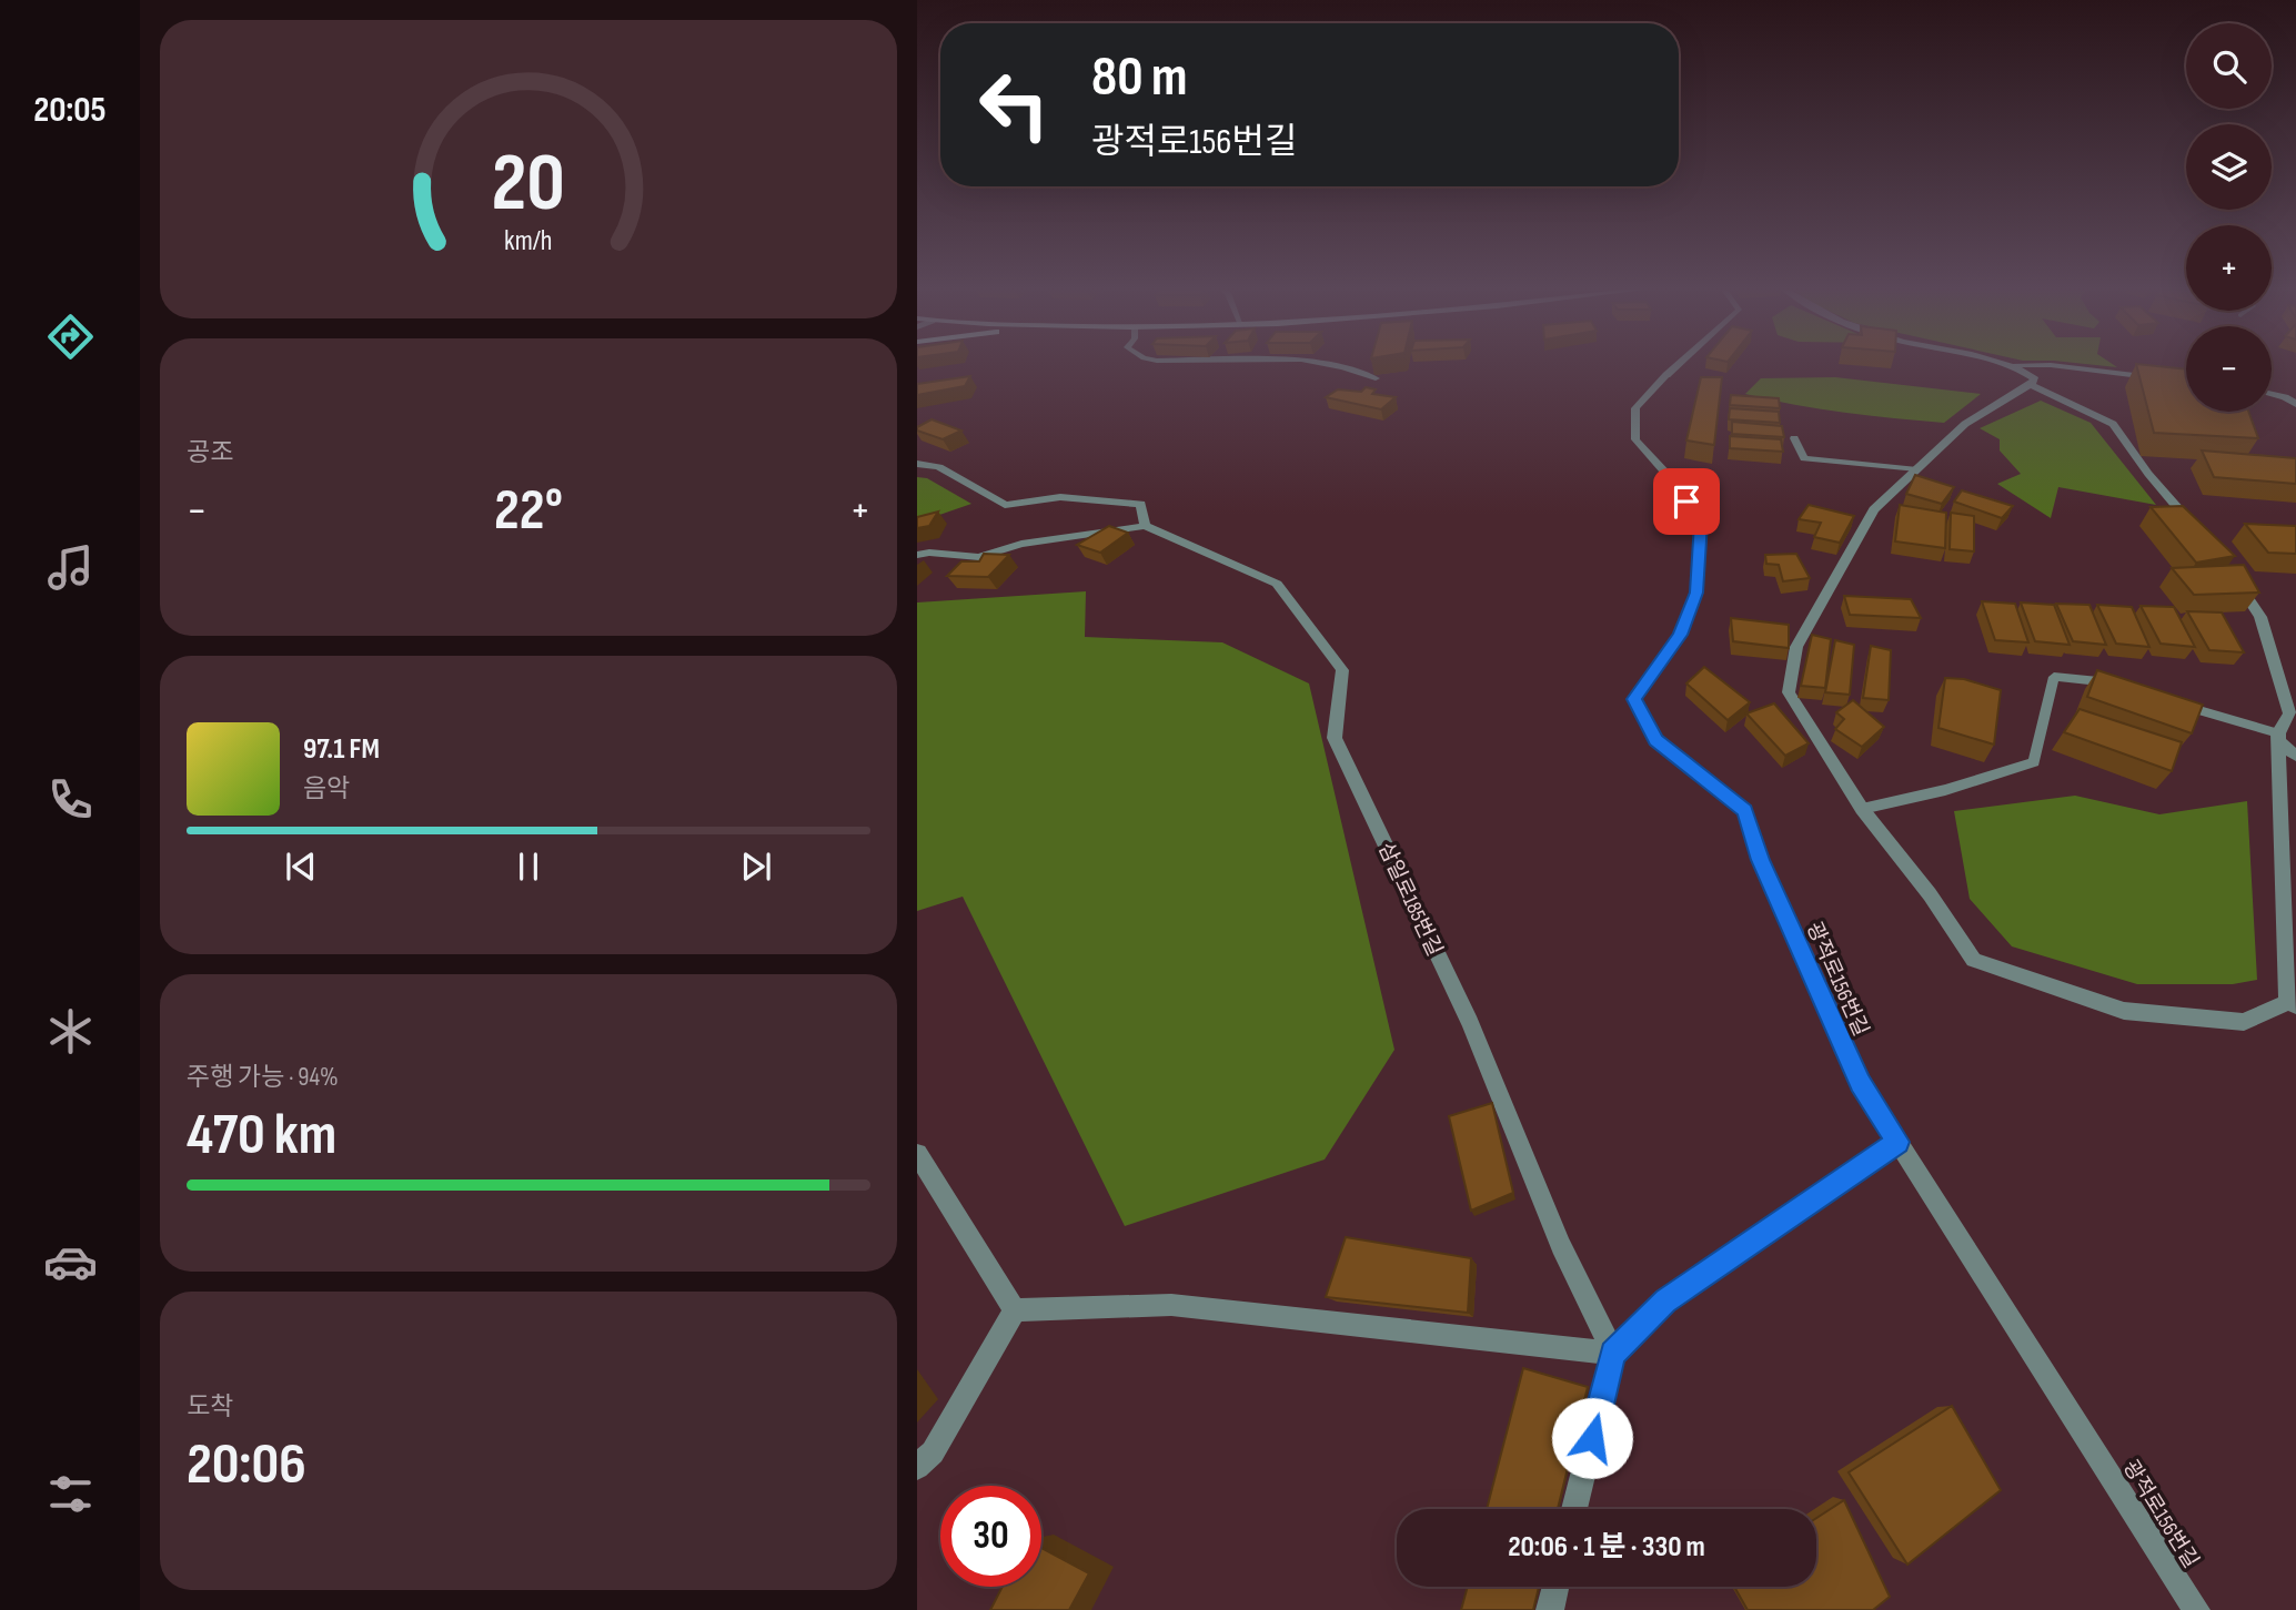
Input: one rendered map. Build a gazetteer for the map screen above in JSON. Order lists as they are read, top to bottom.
{
  "streets": {
    "street": ["삼일로185번길", "광적로156번길"]
  },
  "page": {
    "tabs": "20:05",
    "map_buttons": ["+", "−"],
    "turn": ["80 m", "광적로156번길"],
    "tile": [
      "공조",
      ["주행 가능 · 94%", "470 km"],
      ["도착", "20:06"]
    ],
    "heat": ["−", "22°", "+"],
    "song": ["97.1 FM", "음악"],
    "limit": "30",
    "trip": "20:06 · 1 분 · 330 m",
    "gauge": ["20", "km/h"]
  }
}
